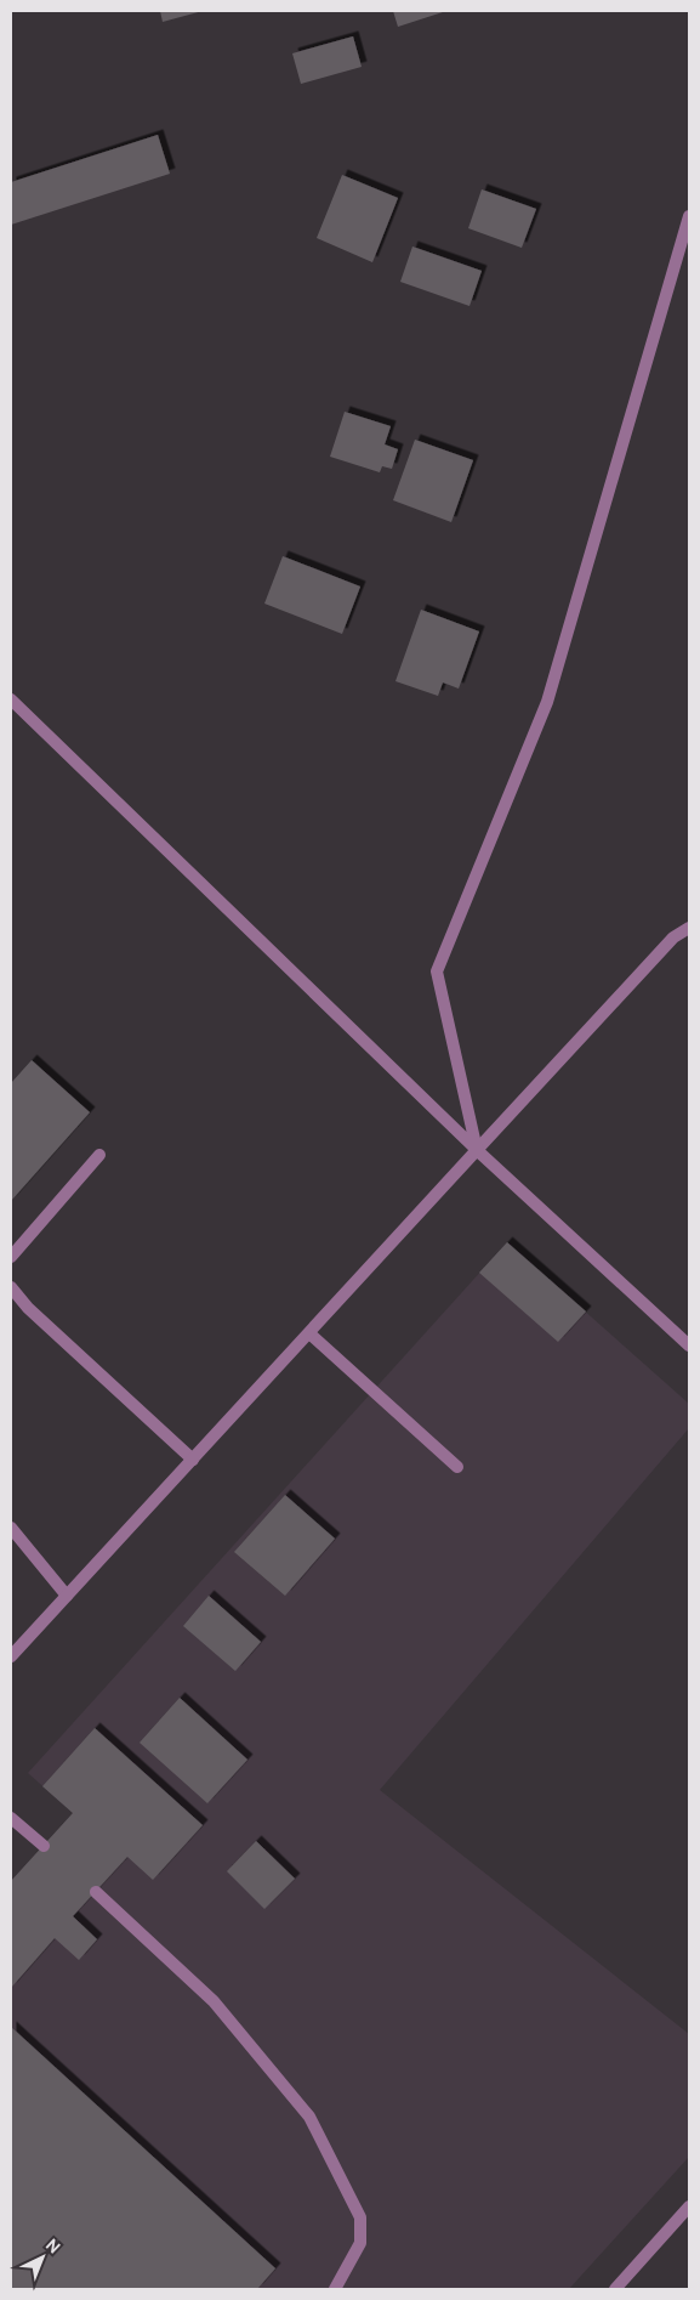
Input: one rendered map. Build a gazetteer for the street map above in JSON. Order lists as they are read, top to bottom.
{
  "north": "top right"
}
